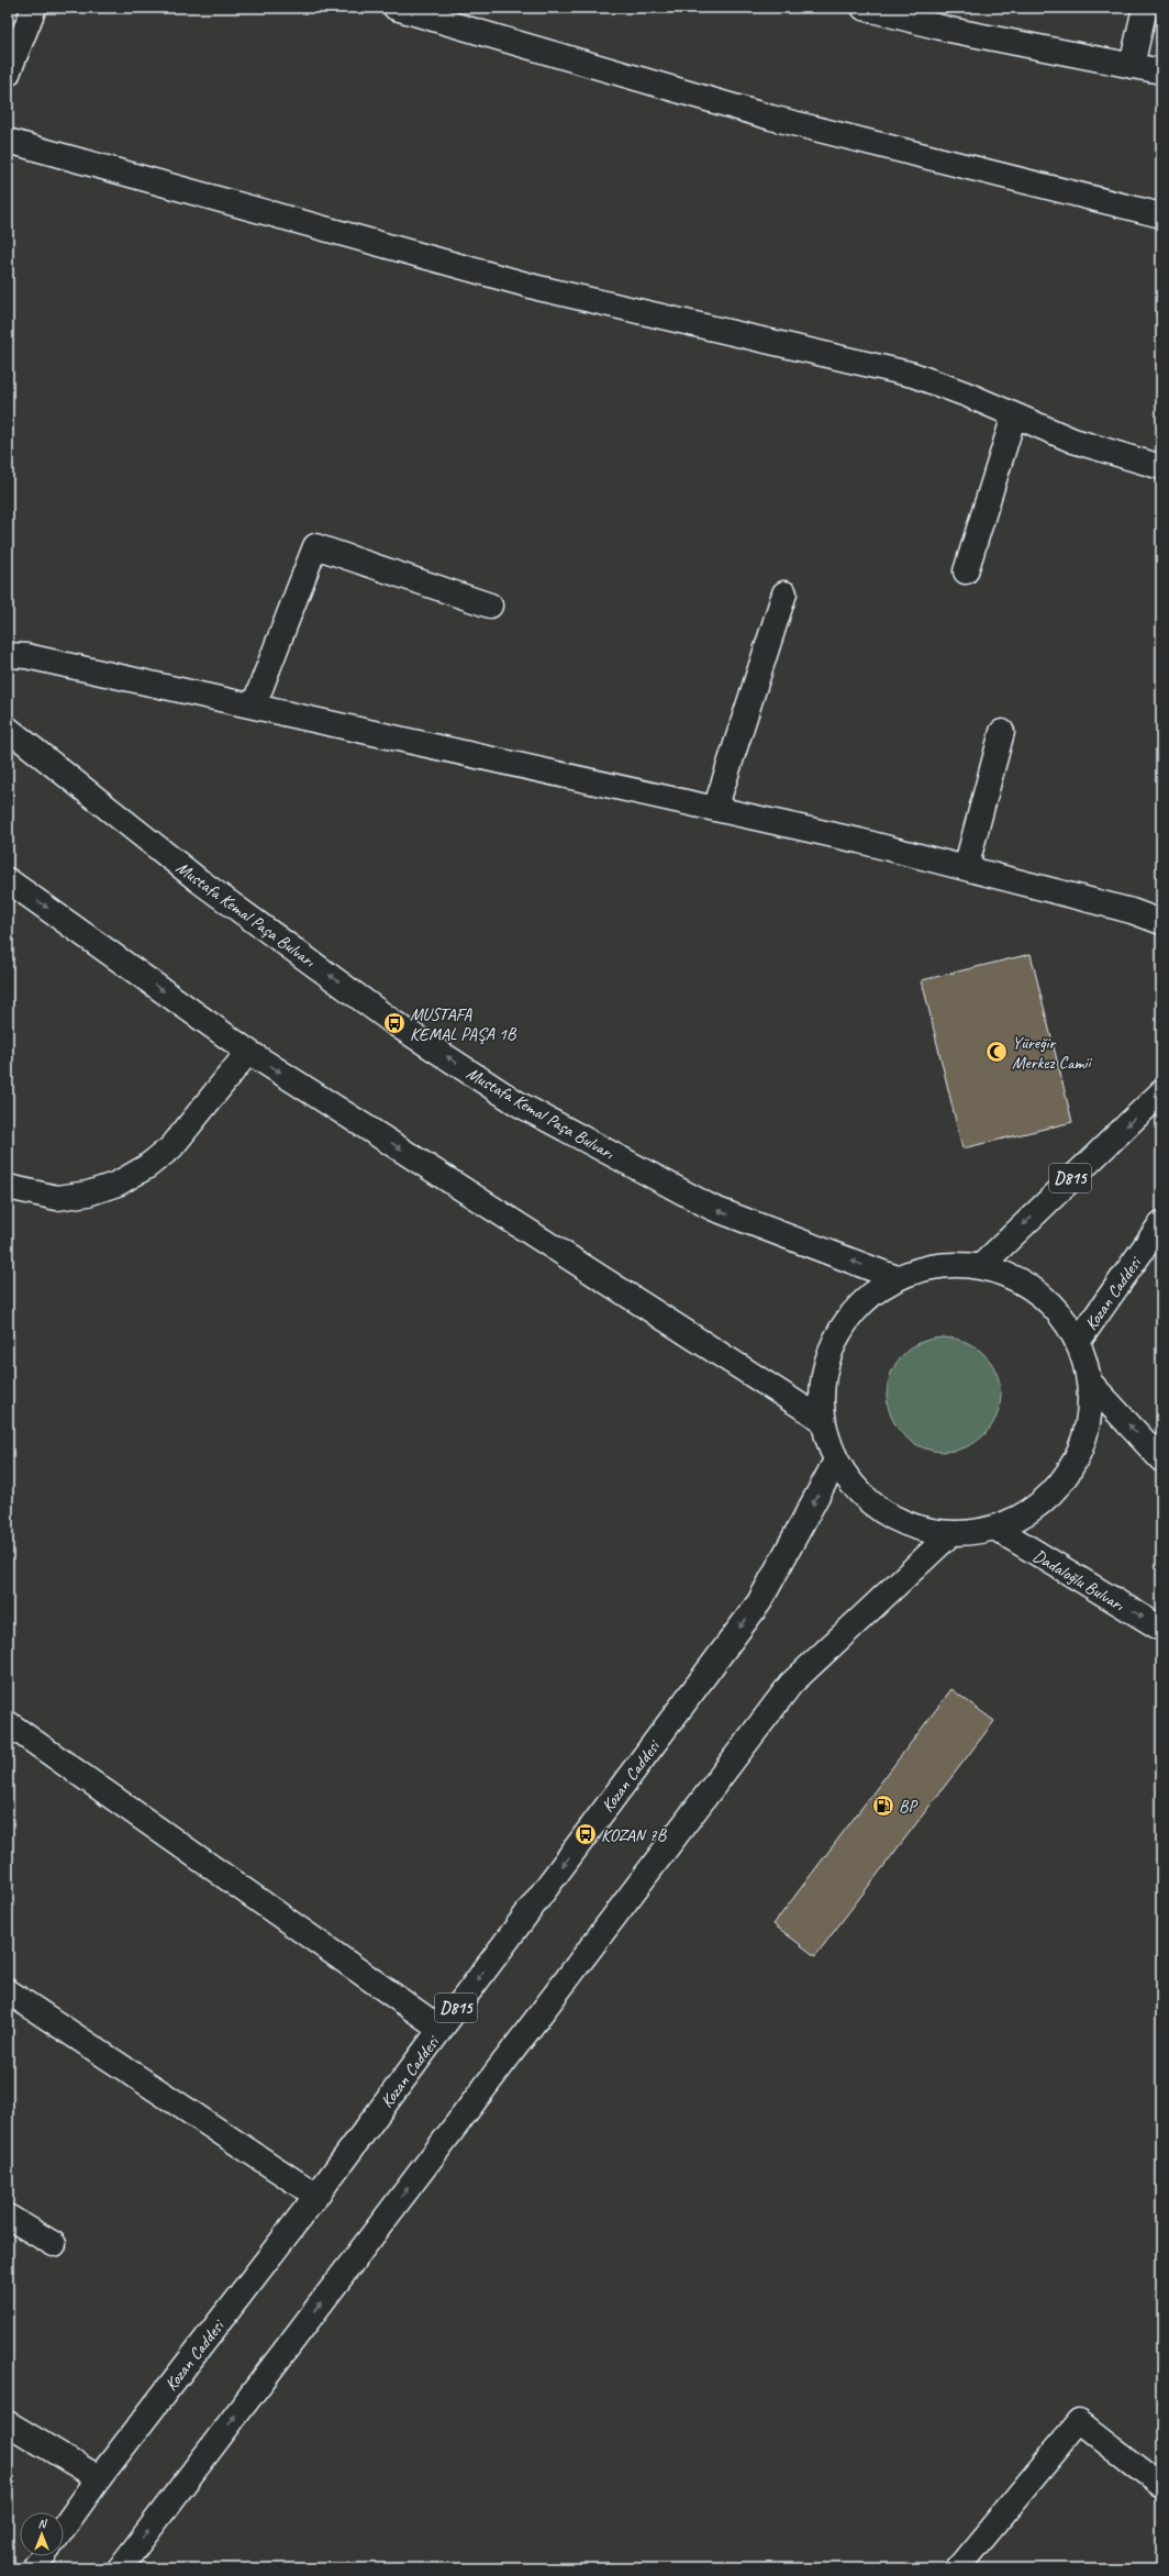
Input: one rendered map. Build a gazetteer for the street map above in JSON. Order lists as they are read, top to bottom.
{
  "streets": {
    "main road": [
      "Mustafa Kemal Paşa Bulvarı",
      "D815",
      "Kozan Caddesi",
      "Dadaloğlu Bulvarı"
    ]
  },
  "places": {
    "bus stop": ["MUSTAFA KEMAL PAŞA 1B", "KOZAN 7B"],
    "mosque": ["Yüreğir Merkez Camii"],
    "fuel station": ["BP"]
  },
  "north": "top"
}
